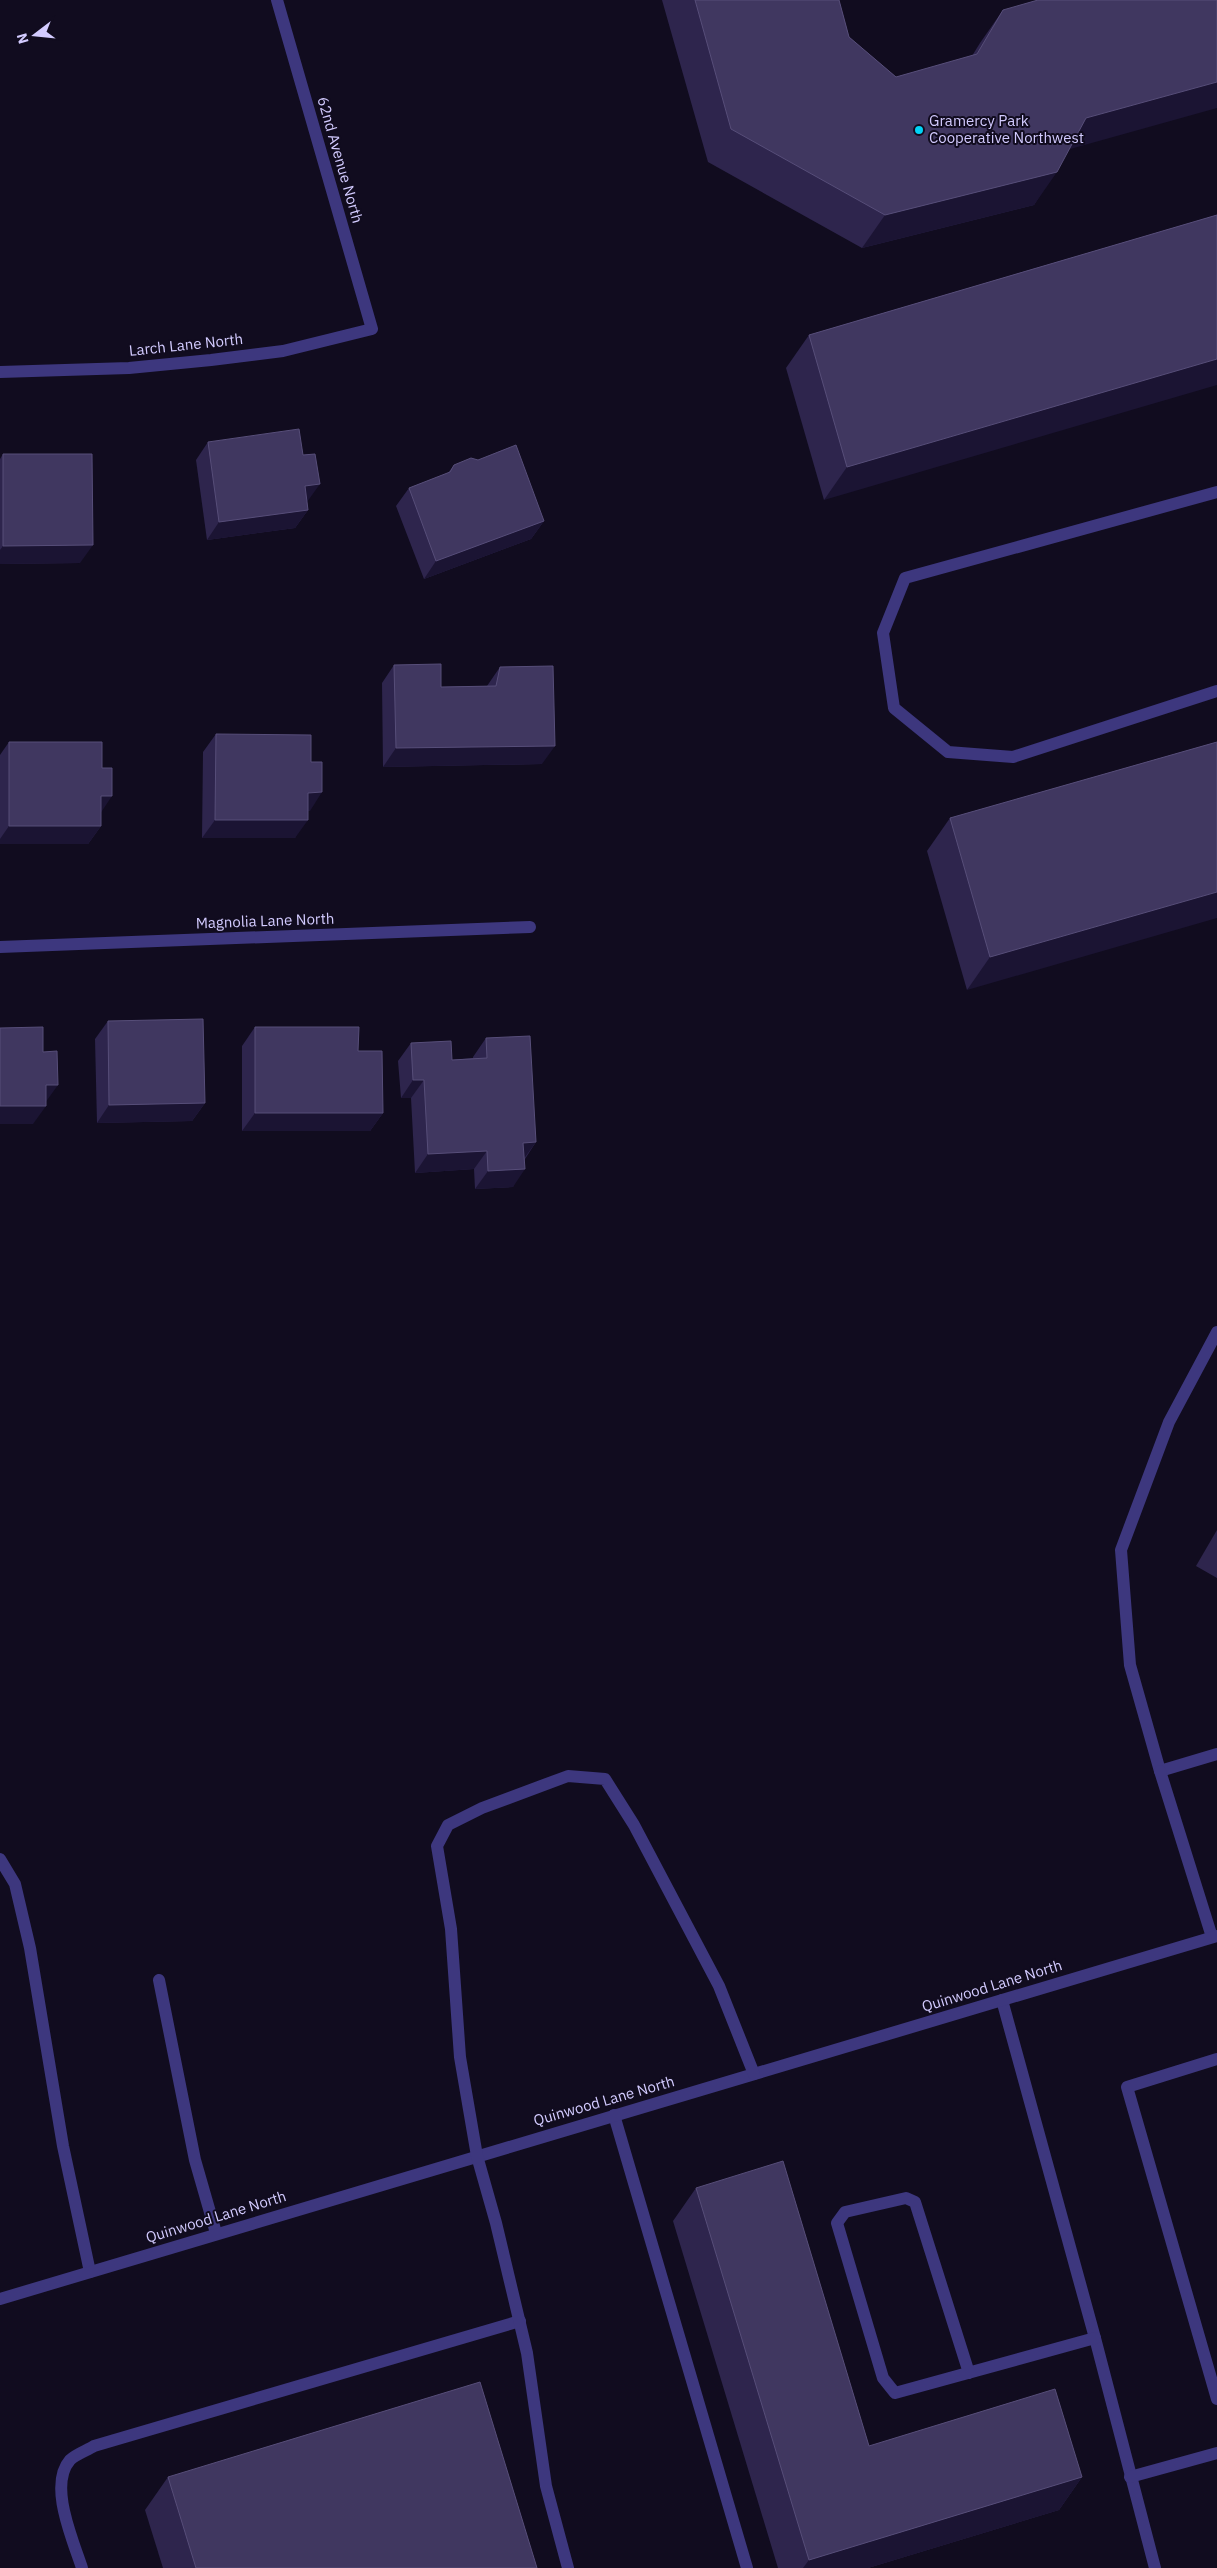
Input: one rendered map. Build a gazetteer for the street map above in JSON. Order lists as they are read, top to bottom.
{
  "streets": {
    "street": [
      "62nd Avenue North",
      "Larch Lane North",
      "Magnolia Lane North",
      "Quinwood Lane North"
    ]
  },
  "crossings": [
    ["62nd Avenue North", "Larch Lane North"]
  ],
  "places": ["Gramercy Park Cooperative Northwest"],
  "north": "left"
}
